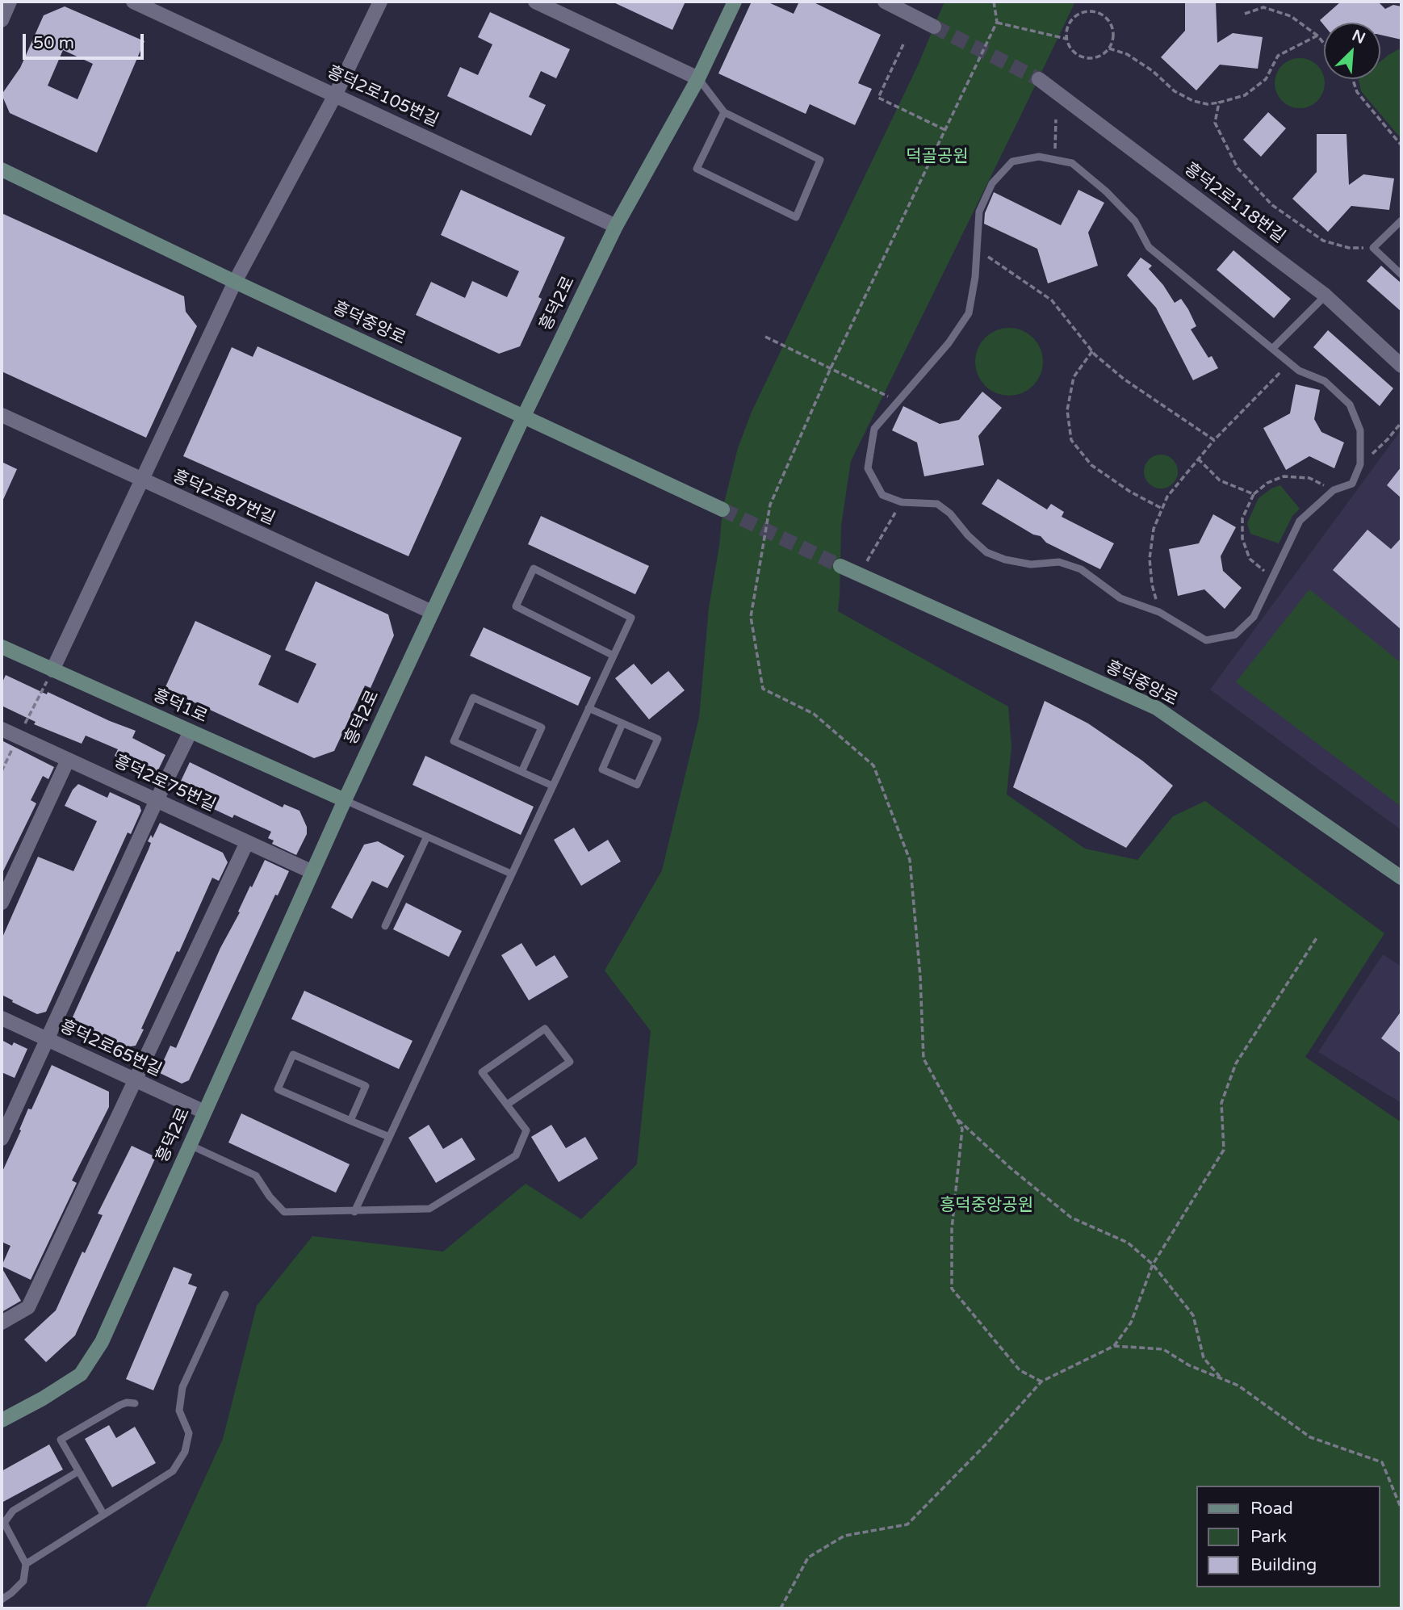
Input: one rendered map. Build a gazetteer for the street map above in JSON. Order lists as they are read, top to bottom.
{
  "streets": {
    "street": [
      "흥덕2로105번길",
      "흥덕2로118번길",
      "흥덕2로",
      "흥덕중앙로",
      "흥덕2로87번길",
      "흥덕1로",
      "흥덕2로75번길",
      "흥덕2로65번길"
    ]
  },
  "crossings": [
    ["흥덕2로105번길", "흥덕2로"],
    ["흥덕2로", "흥덕중앙로"],
    ["흥덕2로", "흥덕2로87번길"],
    ["흥덕2로", "흥덕1로"],
    ["흥덕2로", "흥덕2로75번길"],
    ["흥덕2로", "흥덕2로65번길"]
  ],
  "parks": ["덕골공원", "흥덕중앙공원"],
  "legend": ["Road", "Park", "Building"],
  "scale_bar": "50 m",
  "north": "top right"
}
